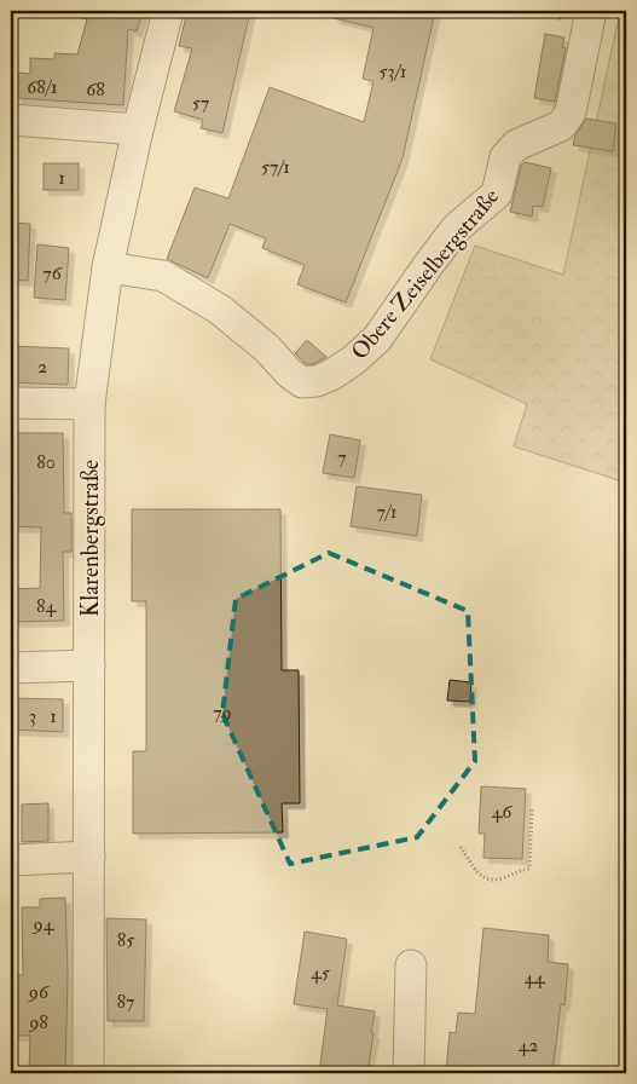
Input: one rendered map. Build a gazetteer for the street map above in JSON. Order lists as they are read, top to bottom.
{
  "streets": {
    "street": ["Obere Zeiselbergstraße", "Klarenbergstraße"]
  },
  "crossings": [
    ["Obere Zeiselbergstraße", "Klarenbergstraße"]
  ],
  "house_numbers": [
    "53/1",
    "68/1",
    "68",
    "57",
    "57/1",
    "1",
    "76",
    "2",
    "7",
    "80",
    "7/1",
    "84",
    "79",
    "3",
    "1",
    "46",
    "94",
    "85",
    "45",
    "44",
    "96",
    "87",
    "98",
    "42"
  ]
}
